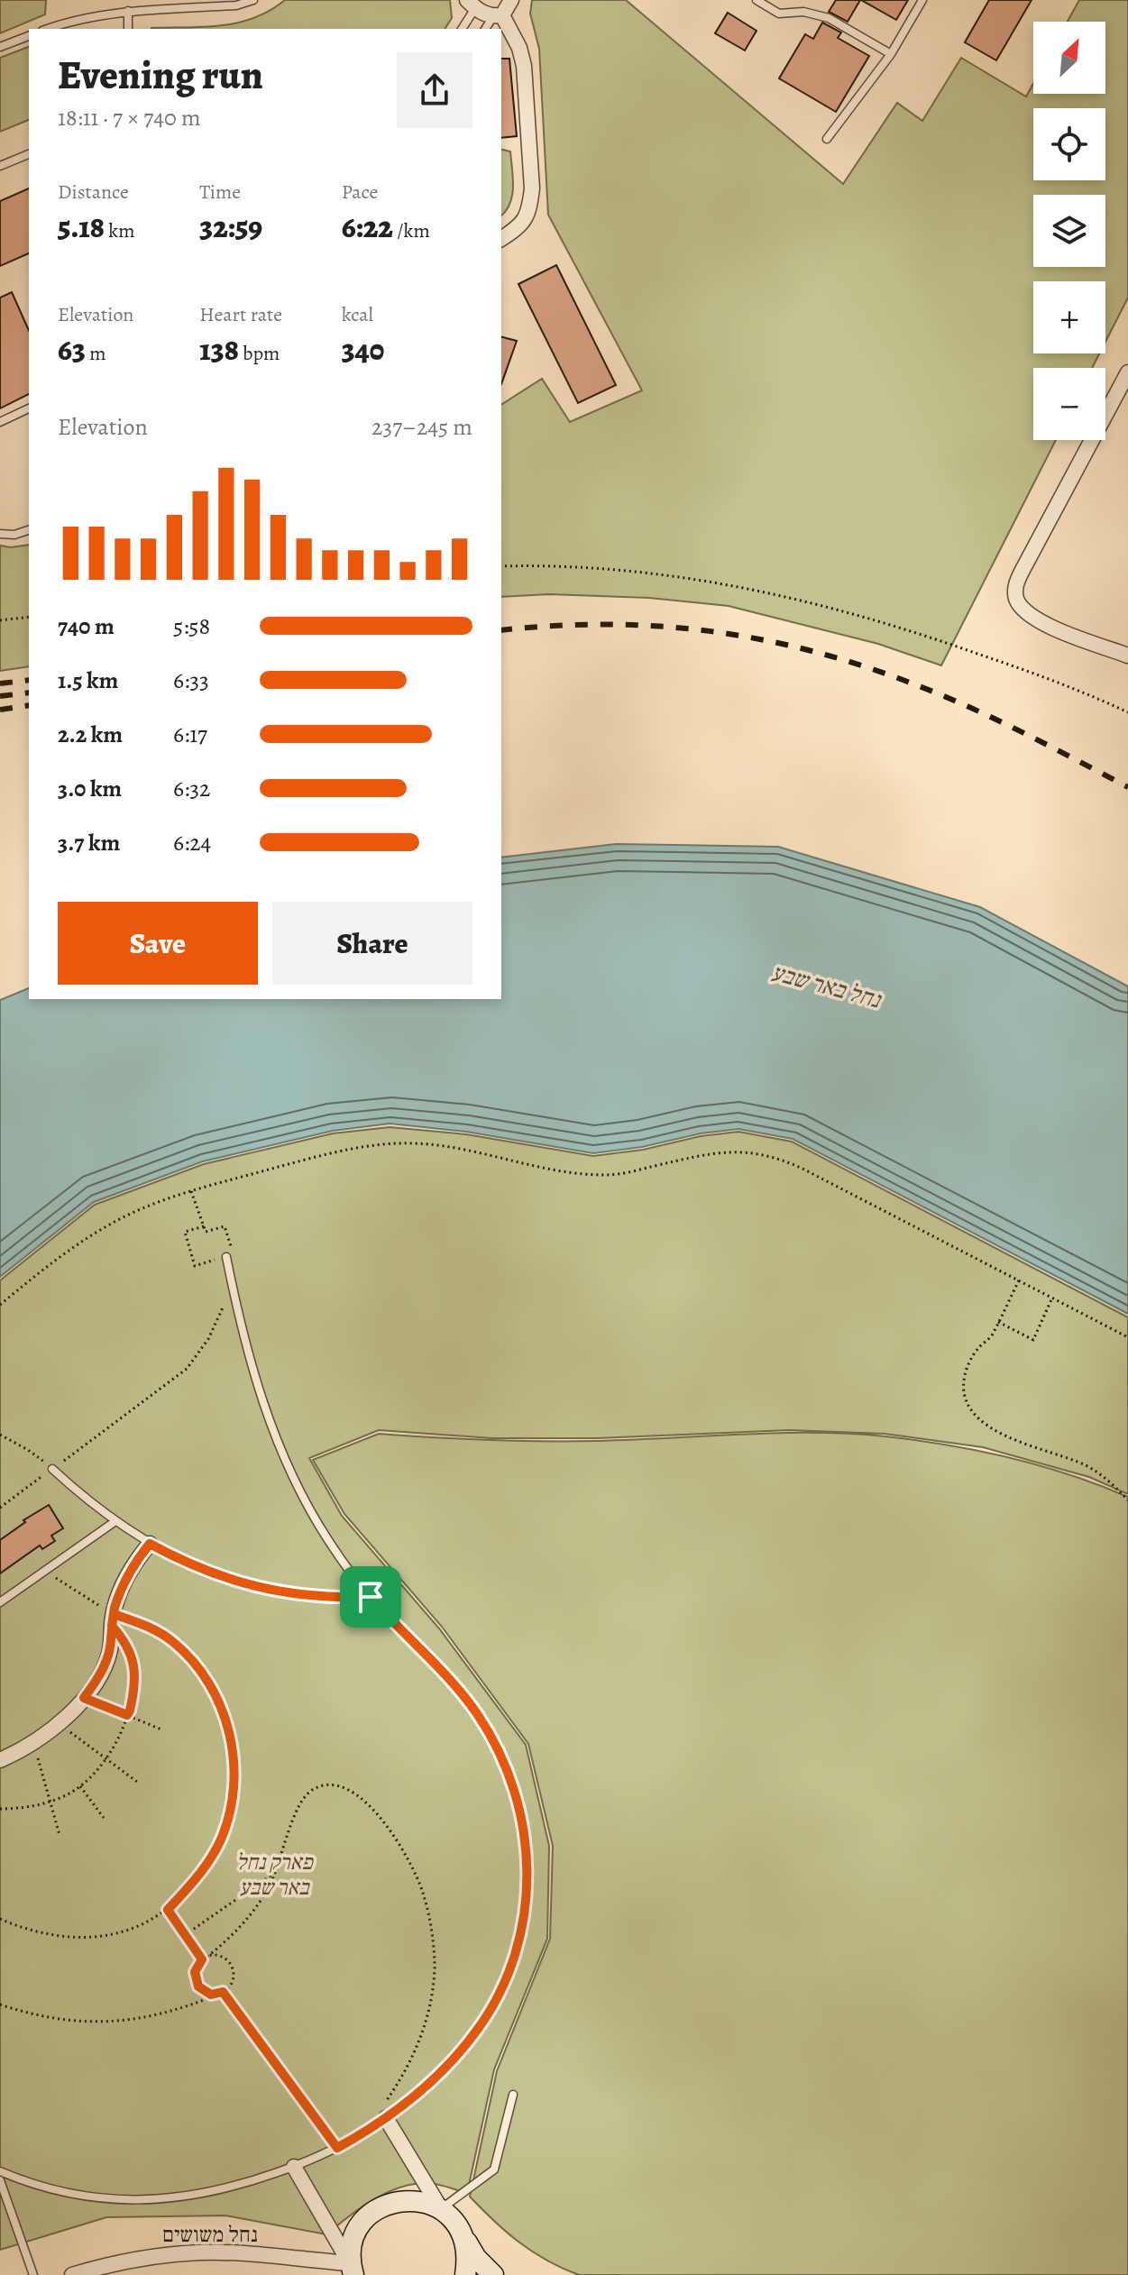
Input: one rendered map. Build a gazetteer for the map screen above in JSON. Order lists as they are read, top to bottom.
{
  "streets": {
    "street": ["נחל משושים"]
  },
  "water": ["נחל באר שבע"],
  "parks": ["פארק נחל באר שבע"],
  "north": "top right",
  "page": {
    "map_buttons": ["+", "−"],
    "heading": ["Evening run", "18:11 · 7 × 740 m"],
    "stats": [
      ["Distance", "5.18 km"],
      ["Time", "32:59"],
      ["Pace", "6:22 /km"],
      ["Elevation", "63 m"],
      ["Heart rate", "138 bpm"],
      ["kcal", "340"]
    ],
    "chart": ["Elevation", "237–245 m"],
    "list": [
      {
        "name": "740 m",
        "note": "5:58"
      },
      {
        "name": "1.5 km",
        "note": "6:33"
      },
      {
        "name": "2.2 km",
        "note": "6:17"
      },
      {
        "name": "3.0 km",
        "note": "6:32"
      },
      {
        "name": "3.7 km",
        "note": "6:24"
      }
    ],
    "buttons": ["Save", "Share"]
  }
}
